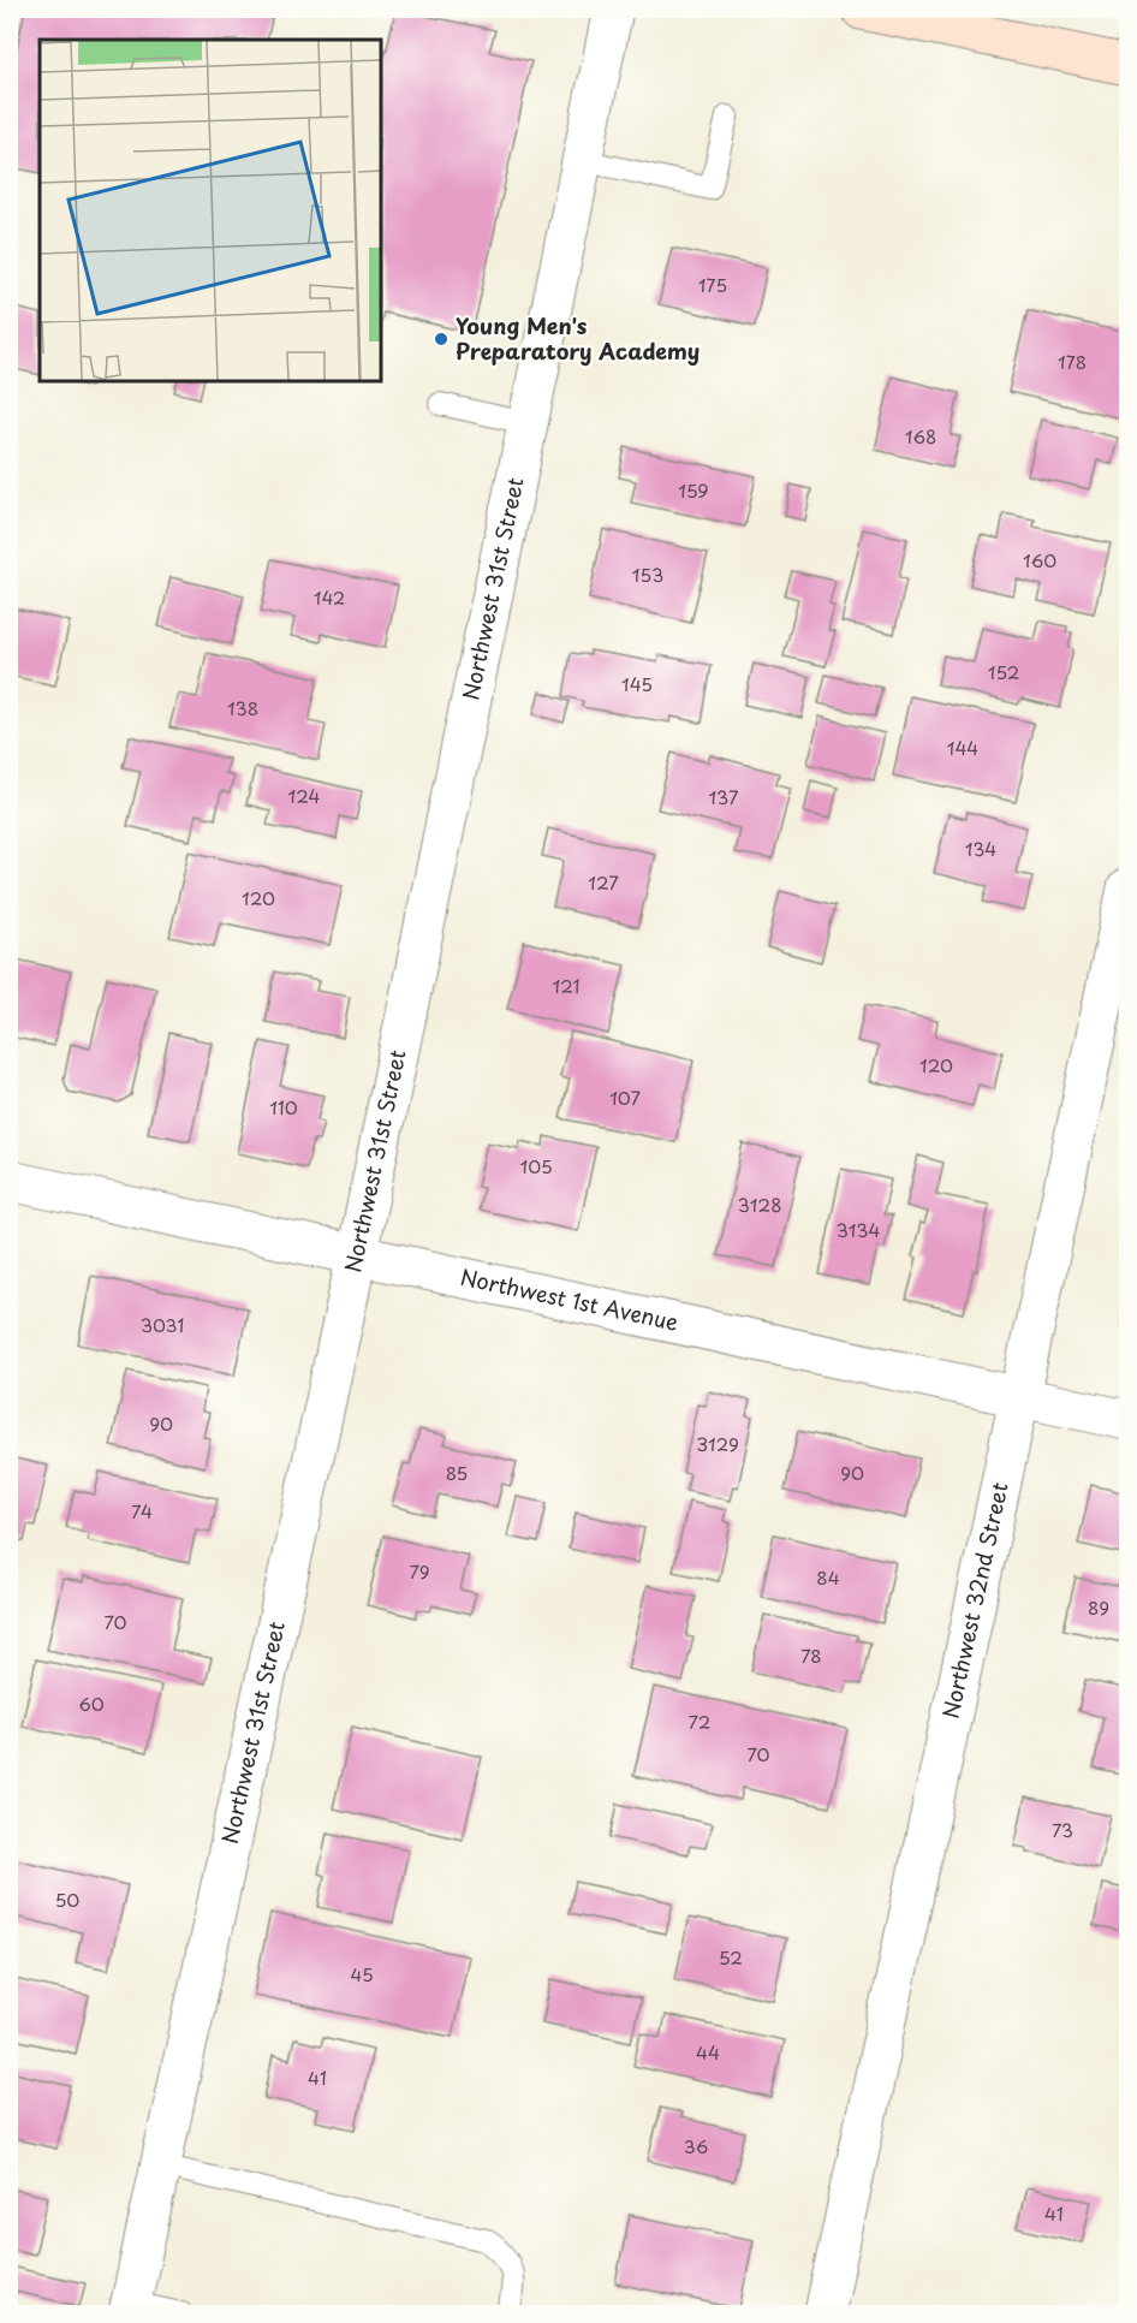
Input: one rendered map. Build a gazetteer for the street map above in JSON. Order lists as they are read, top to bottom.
{
  "streets": {
    "street": ["Northwest 31st Street", "Northwest 1st Avenue", "Northwest 32nd Street"]
  },
  "crossings": [
    ["Northwest 31st Street", "Northwest 1st Avenue"],
    ["Northwest 1st Avenue", "Northwest 32nd Street"]
  ],
  "places": ["Young Men's Preparatory Academy"],
  "house_numbers": [
    "175",
    "178",
    "168",
    "159",
    "160",
    "153",
    "142",
    "152",
    "145",
    "138",
    "144",
    "124",
    "137",
    "134",
    "127",
    "120",
    "121",
    "120",
    "107",
    "110",
    "105",
    "3128",
    "3134",
    "3031",
    "90",
    "3129",
    "85",
    "90",
    "74",
    "79",
    "84",
    "89",
    "70",
    "78",
    "60",
    "72",
    "70",
    "73",
    "50",
    "52",
    "45",
    "44",
    "41",
    "36",
    "41"
  ]
}
